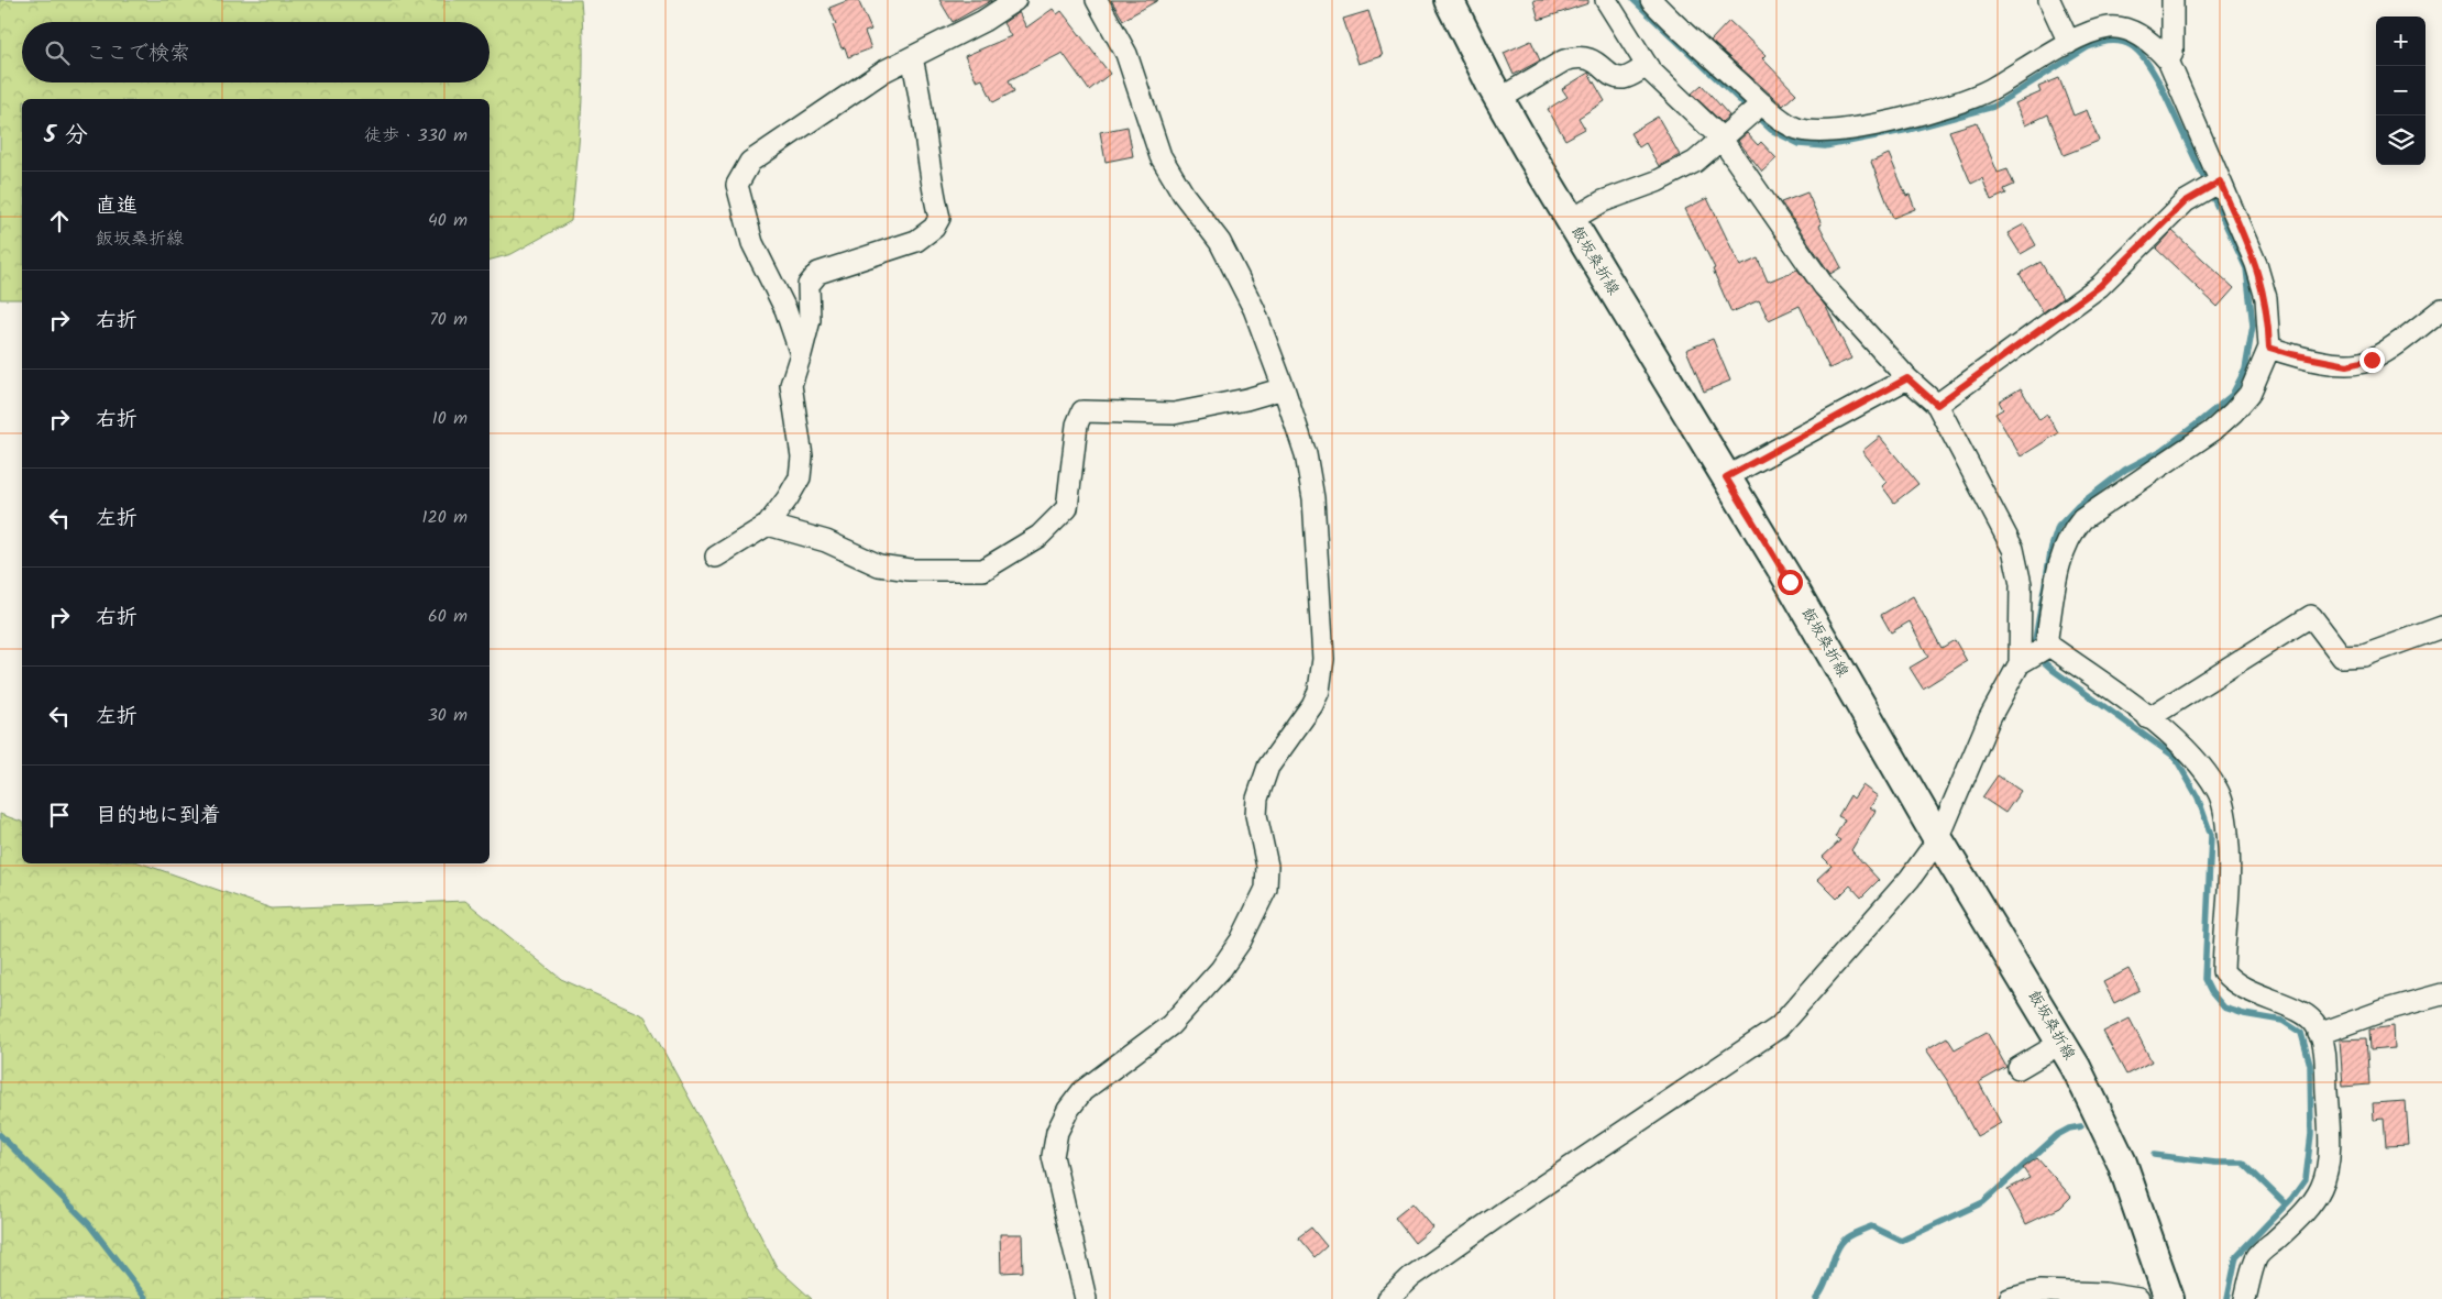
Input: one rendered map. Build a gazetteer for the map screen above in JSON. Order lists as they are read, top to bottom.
{
  "streets": {
    "main road": ["飯坂桑折線"]
  },
  "page": {
    "map_buttons": ["+", "−"],
    "search": "ここで検索",
    "heading": ["5 分", "徒歩 · 330 m"],
    "list": [
      ["直進", "飯坂桑折線", "40 m"],
      ["右折", "70 m"],
      ["右折", "10 m"],
      ["左折", "120 m"],
      ["右折", "60 m"],
      ["左折", "30 m"],
      "目的地に到着"
    ]
  }
}
